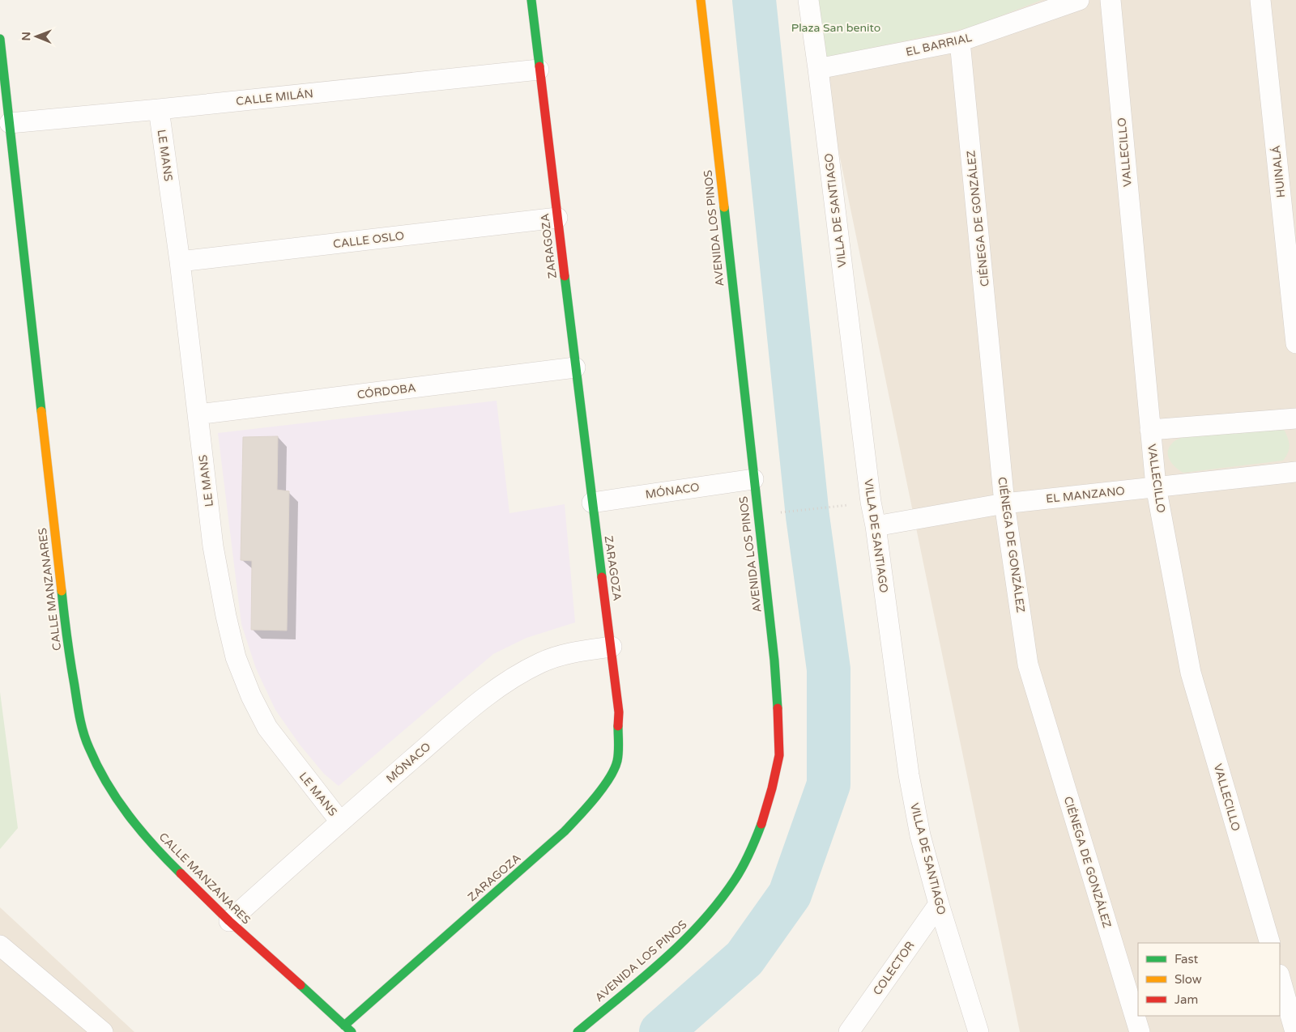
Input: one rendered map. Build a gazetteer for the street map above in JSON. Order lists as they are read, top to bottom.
{
  "streets": {
    "street": [
      "EL BARRIAL",
      "CALLE MILÁN",
      "VALLECILLO",
      "LE MANS",
      "HUINALÁ",
      "VILLA DE SANTIAGO",
      "CIÉNEGA DE GONZÁLEZ",
      "AVENIDA LOS PINOS",
      "CALLE OSLO",
      "ZARAGOZA",
      "CÓRDOBA",
      "MÓNACO",
      "EL MANZANO",
      "CALLE MANZANARES",
      "COLECTOR"
    ]
  },
  "crossings": [
    ["EL BARRIAL", "VILLA DE SANTIAGO"],
    ["EL BARRIAL", "CIÉNEGA DE GONZÁLEZ"],
    ["CALLE MILÁN", "LE MANS"],
    ["CALLE MILÁN", "ZARAGOZA"],
    ["CALLE MILÁN", "CALLE MANZANARES"],
    ["VALLECILLO", "EL MANZANO"],
    ["LE MANS", "CALLE OSLO"],
    ["LE MANS", "CÓRDOBA"],
    ["LE MANS", "MÓNACO"],
    ["VILLA DE SANTIAGO", "EL MANZANO"],
    ["VILLA DE SANTIAGO", "COLECTOR"],
    ["CIÉNEGA DE GONZÁLEZ", "EL MANZANO"],
    ["AVENIDA LOS PINOS", "MÓNACO"],
    ["CALLE OSLO", "ZARAGOZA"],
    ["ZARAGOZA", "CÓRDOBA"],
    ["ZARAGOZA", "MÓNACO"],
    ["ZARAGOZA", "CALLE MANZANARES"],
    ["MÓNACO", "CALLE MANZANARES"]
  ],
  "parks": ["Plaza San benito"],
  "legend": ["Fast", "Slow", "Jam"],
  "north": "left"
}
